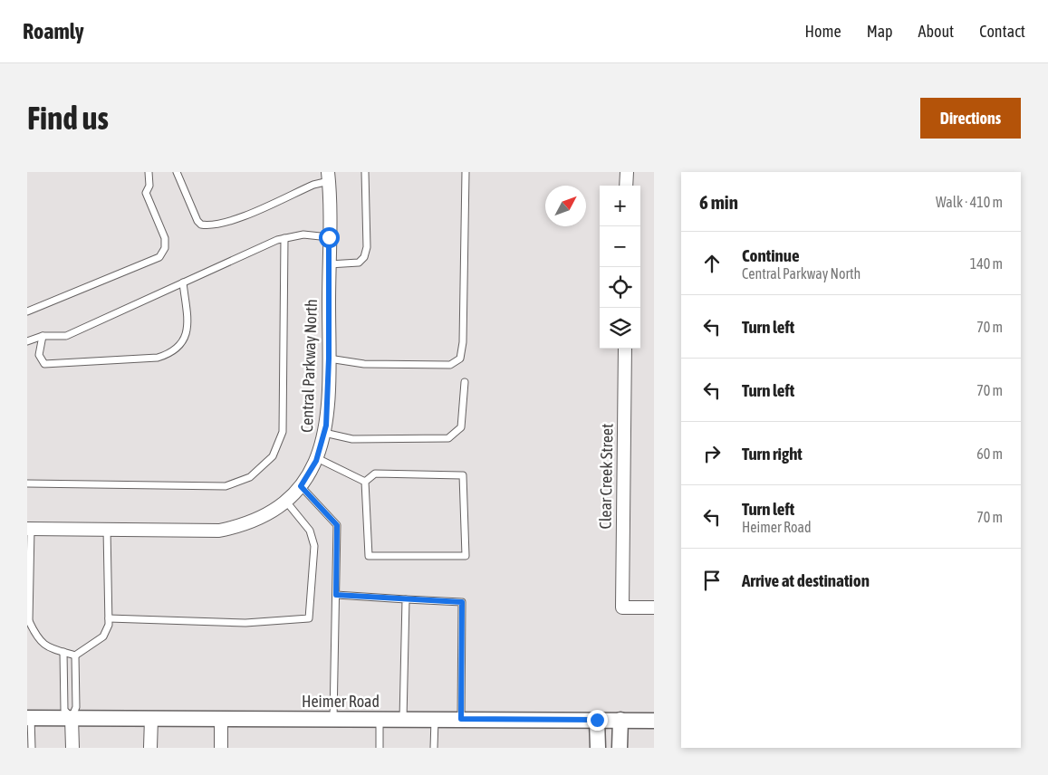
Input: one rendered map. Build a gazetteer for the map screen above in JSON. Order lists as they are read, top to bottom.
{
  "streets": {
    "street": ["Central Parkway North", "Clear Creek Street", "Heimer Road"]
  },
  "north": "top right",
  "page": {
    "header": "Roamly",
    "nav": [
      "Home",
      "Map",
      "About",
      "Contact"
    ],
    "buttons": "Directions",
    "title": "Find us",
    "heading": ["6 min", "Walk · 410 m"],
    "map_buttons": ["+", "−"],
    "list": [
      ["Continue", "Central Parkway North", "140 m"],
      ["Turn left", "70 m"],
      ["Turn left", "70 m"],
      ["Turn right", "60 m"],
      ["Turn left", "Heimer Road", "70 m"],
      "Arrive at destination"
    ]
  }
}
